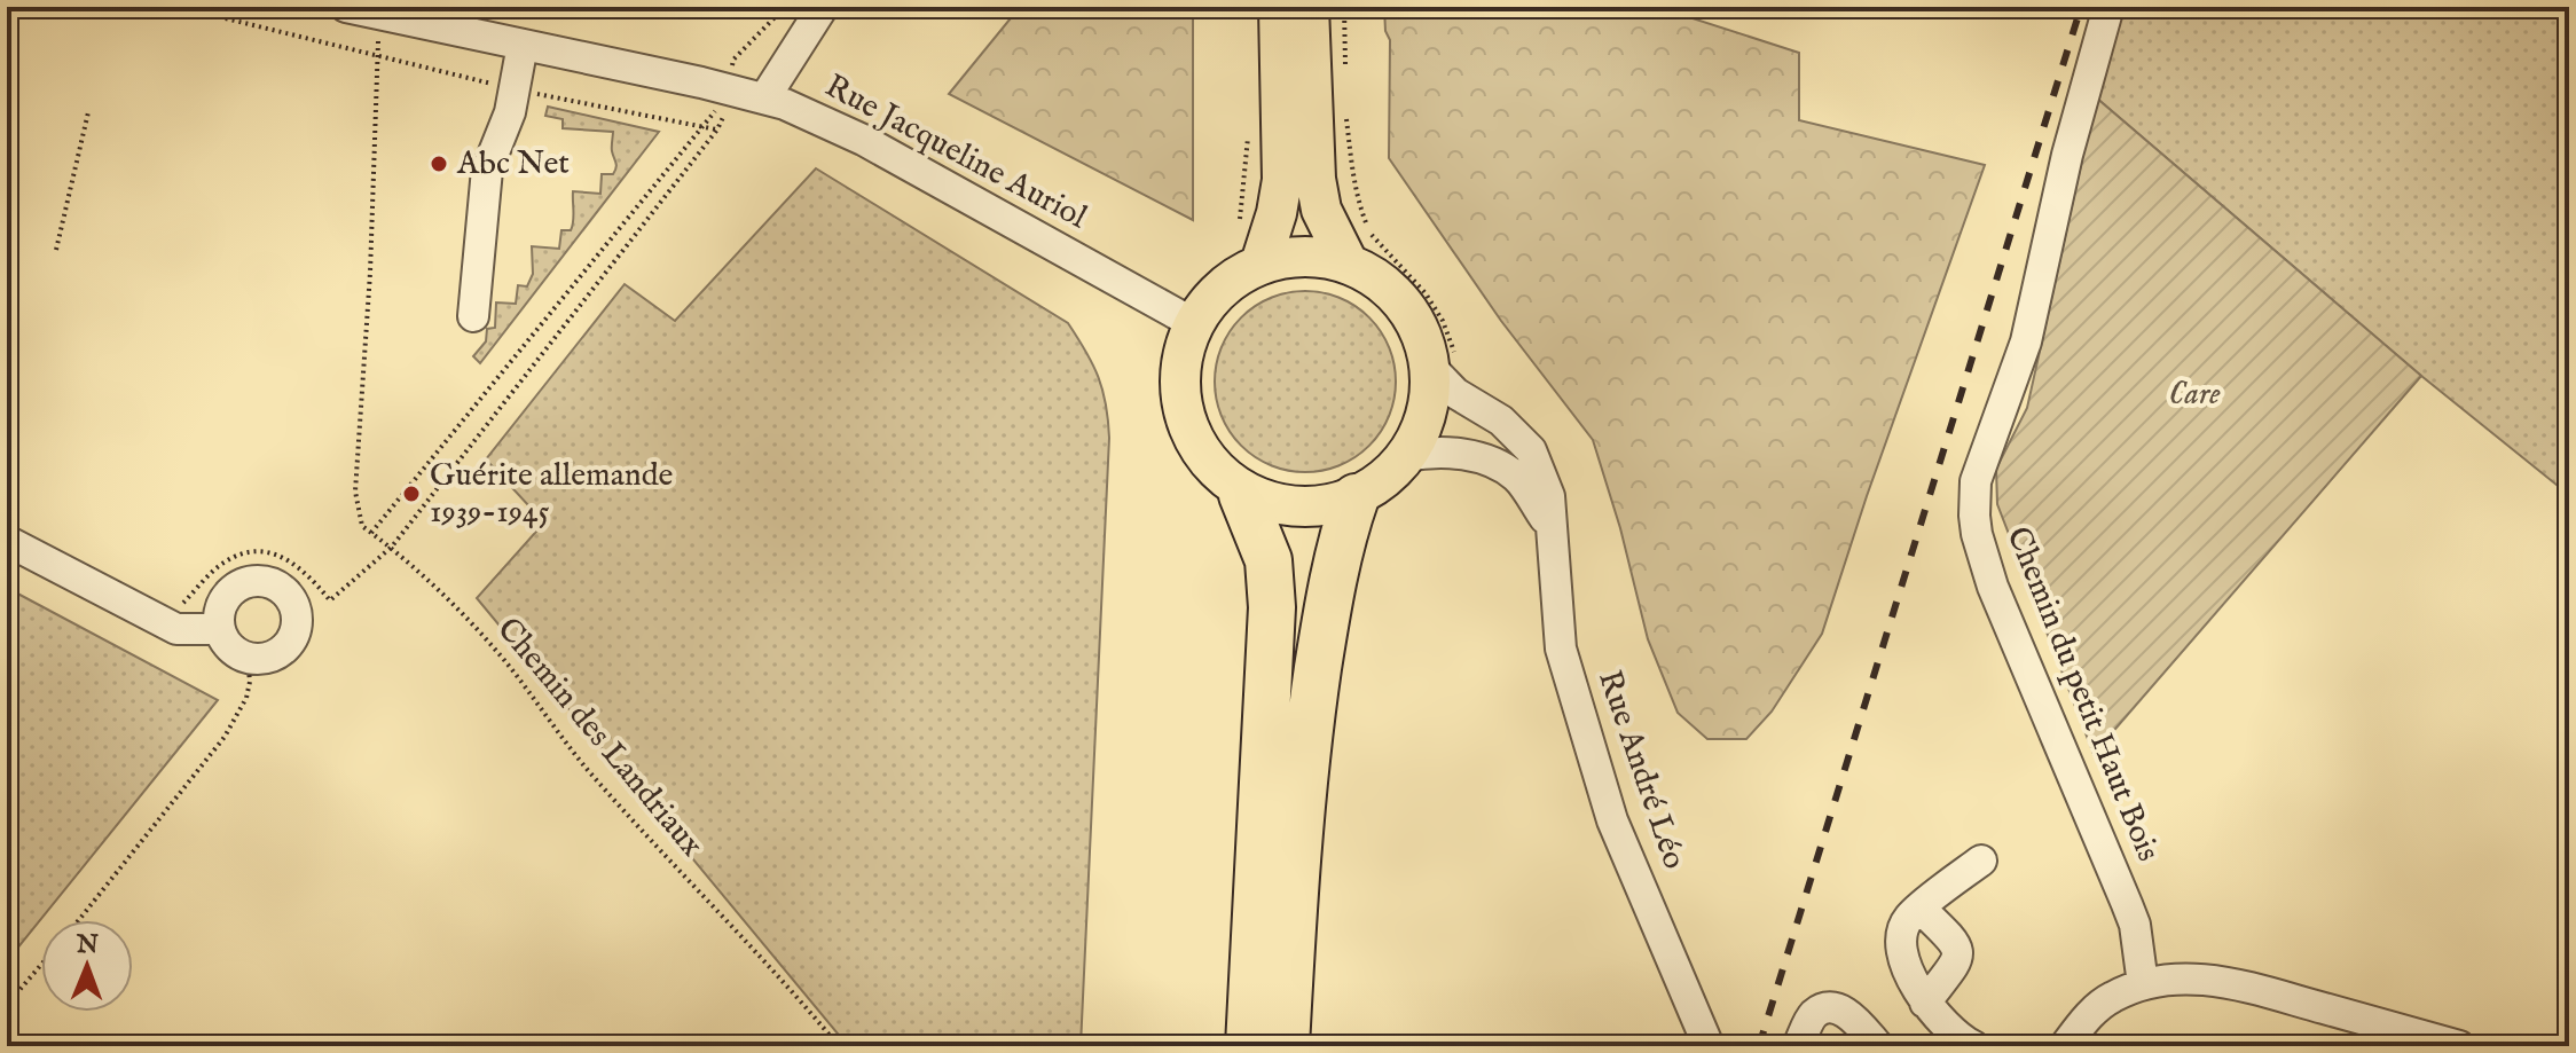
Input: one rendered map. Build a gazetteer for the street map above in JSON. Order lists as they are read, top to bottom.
{
  "streets": {
    "street": ["Rue Jacqueline Auriol", "Chemin du petit Haut Bois", "Rue André Léo"],
    "path": ["Chemin des Landriaux"]
  },
  "crossings": [
    ["Rue Jacqueline Auriol", "Rue André Léo"]
  ],
  "parks": ["Care"],
  "places": ["Abc Net", "Guérite allemande 1939-1945"],
  "north": "top"
}
